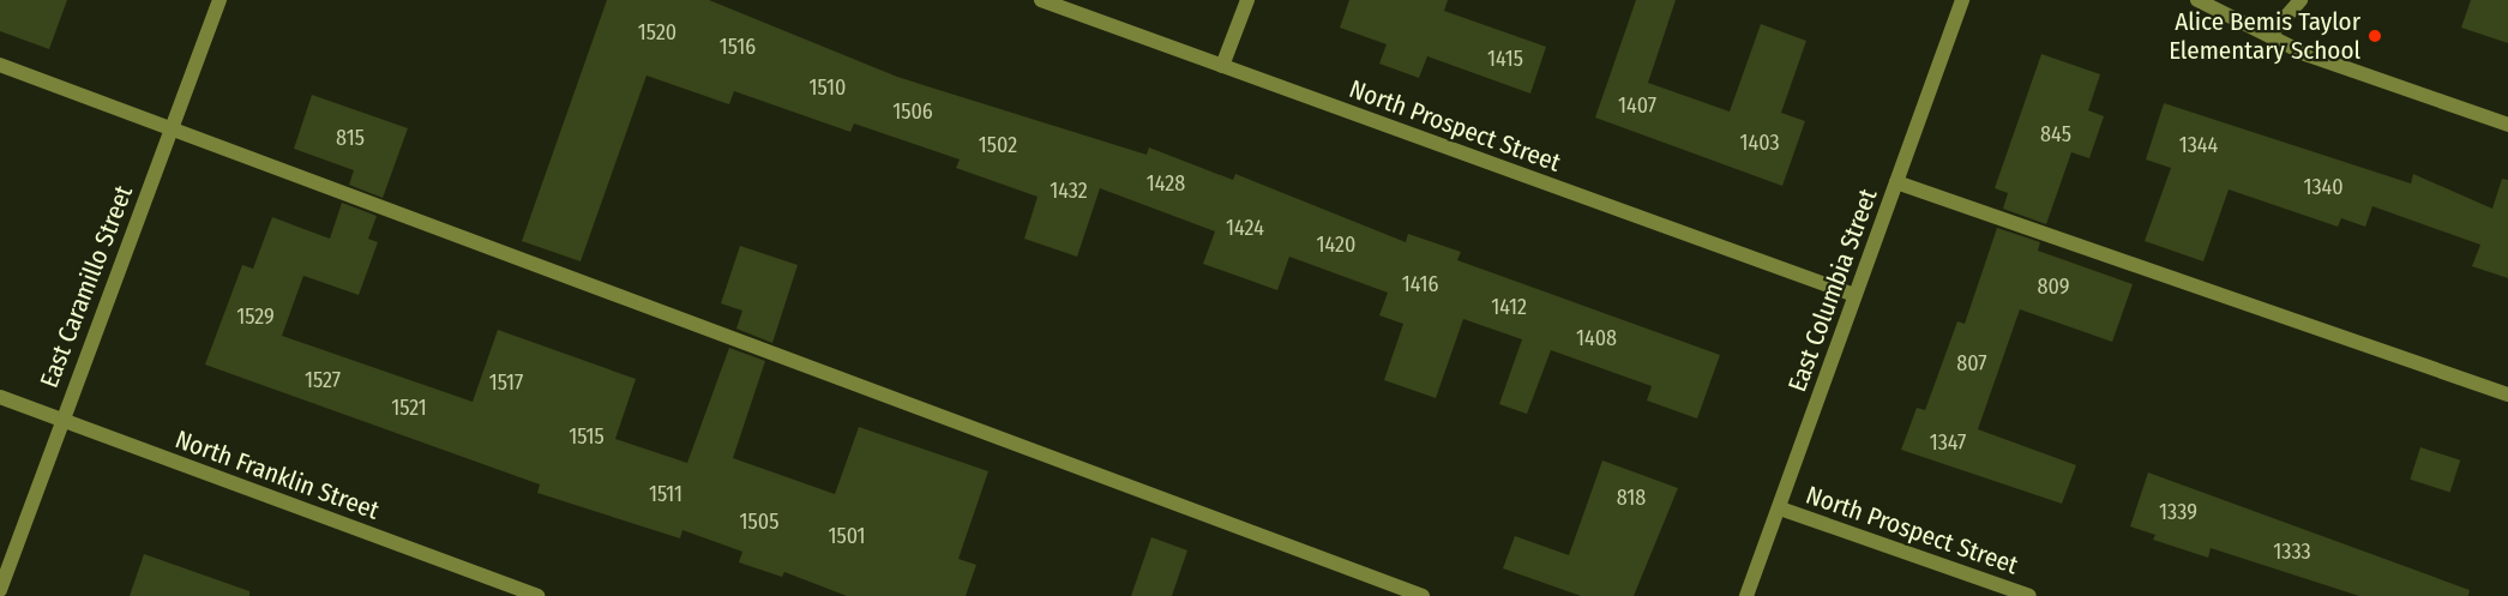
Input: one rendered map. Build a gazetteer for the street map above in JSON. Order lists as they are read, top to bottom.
{
  "streets": {
    "street": [
      "North Prospect Street",
      "East Caramillo Street",
      "East Columbia Street",
      "North Franklin Street"
    ]
  },
  "crossings": [
    ["North Prospect Street", "East Columbia Street"],
    ["East Caramillo Street", "North Franklin Street"]
  ],
  "places": ["Alice Bemis Taylor Elementary School"],
  "house_numbers": [
    "1520",
    "1516",
    "1415",
    "1510",
    "1407",
    "1506",
    "845",
    "815",
    "1403",
    "1502",
    "1344",
    "1428",
    "1340",
    "1432",
    "1424",
    "1420",
    "1416",
    "809",
    "1412",
    "1529",
    "1408",
    "807",
    "1527",
    "1517",
    "1521",
    "1515",
    "1347",
    "1511",
    "818",
    "1339",
    "1505",
    "1501",
    "1333"
  ]
}
